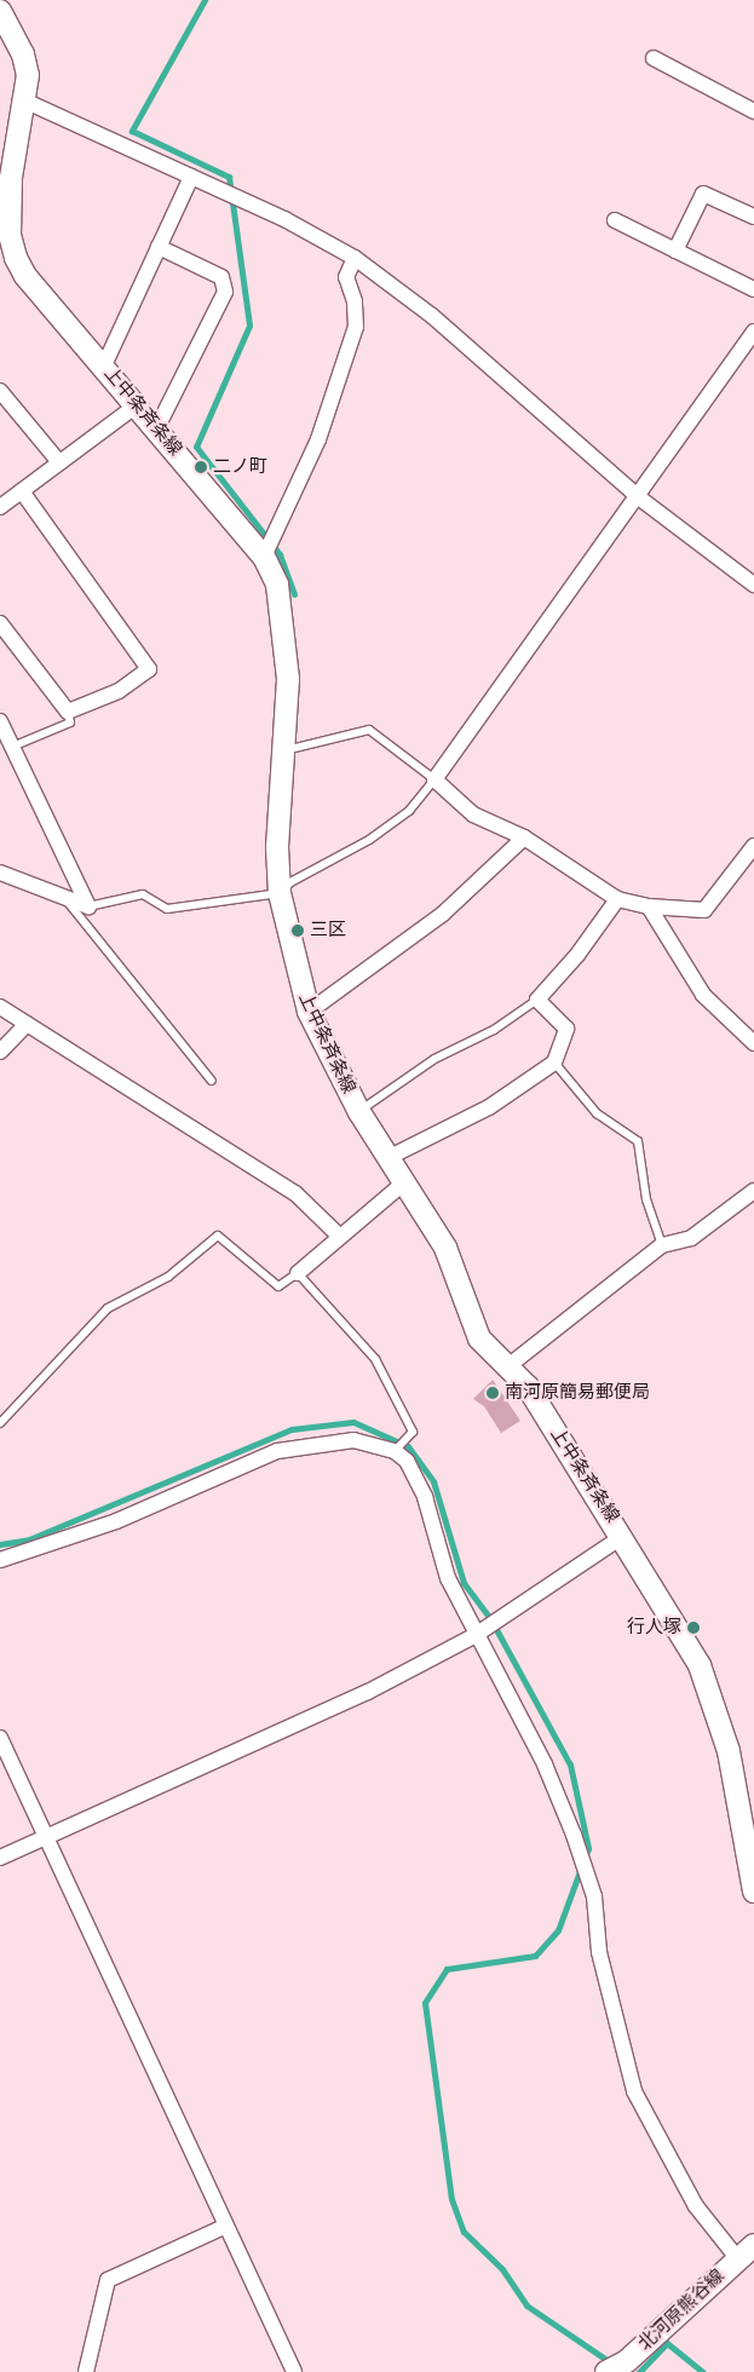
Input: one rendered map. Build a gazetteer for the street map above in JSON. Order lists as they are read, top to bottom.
{
  "streets": {
    "main road": ["上中条斉条線", "北河原熊谷線"]
  },
  "places": [
    "二ノ町",
    "三区",
    "南河原簡易郵便局",
    "行人塚"
  ]
}
